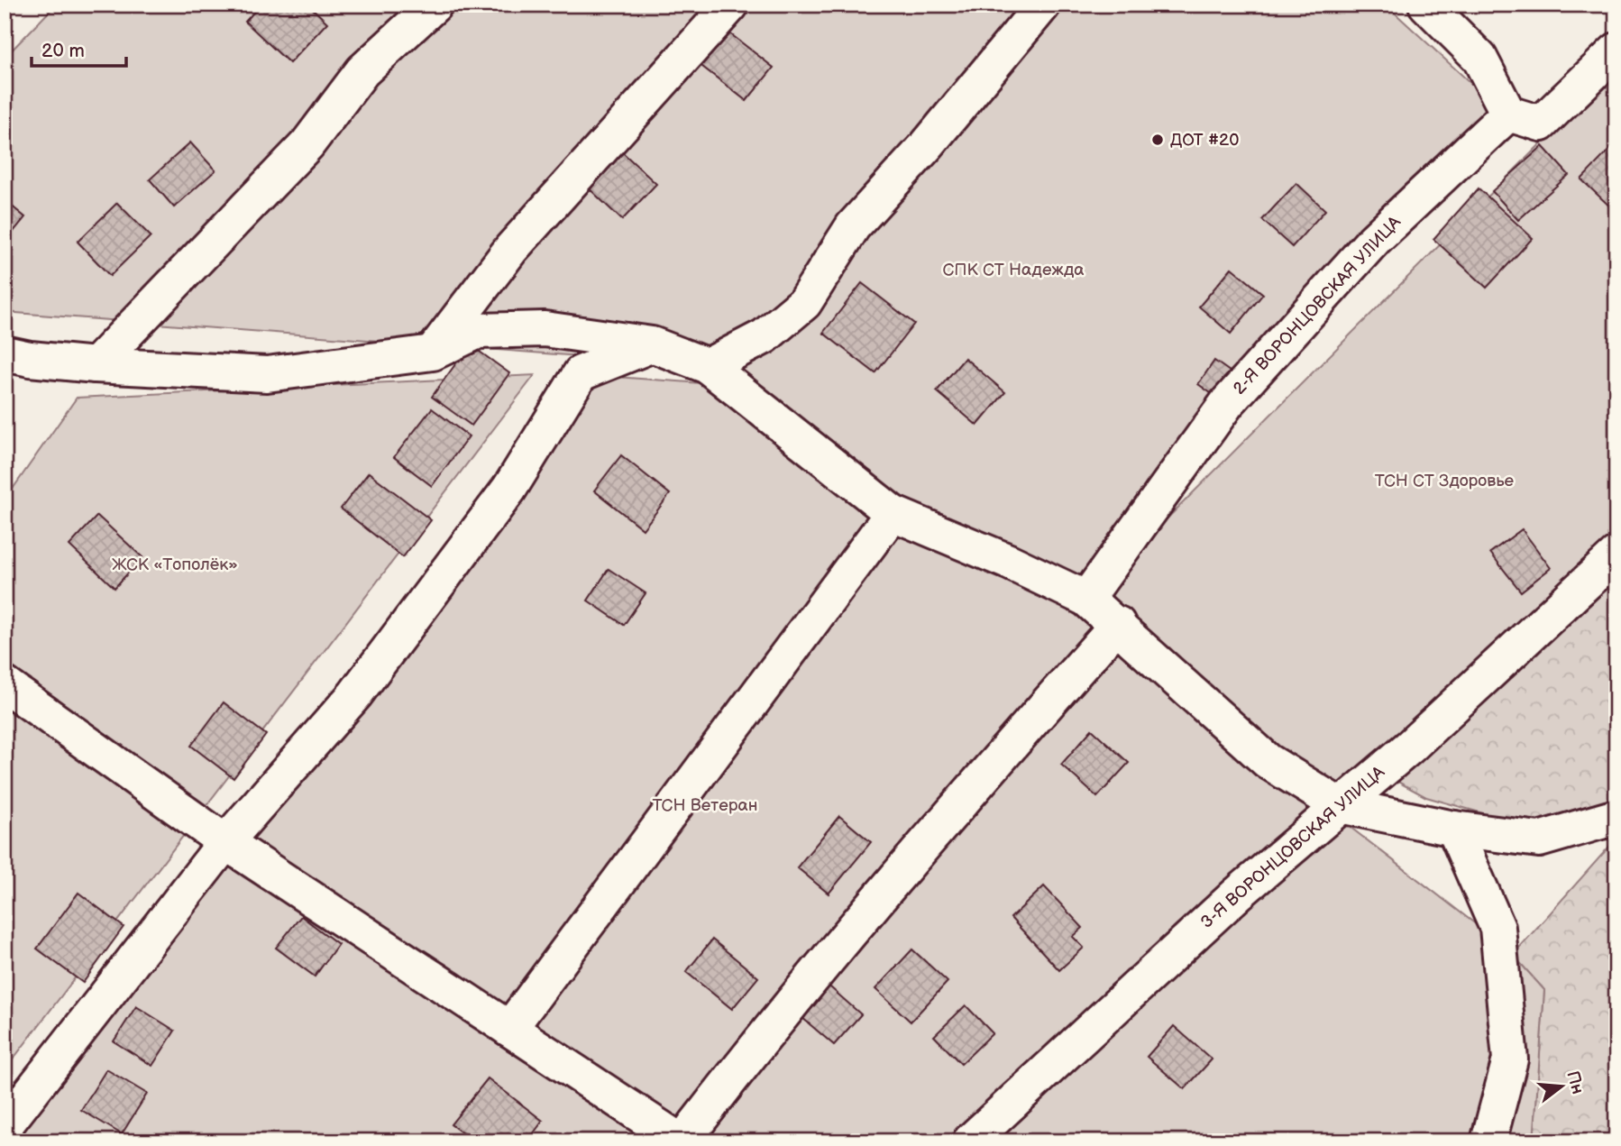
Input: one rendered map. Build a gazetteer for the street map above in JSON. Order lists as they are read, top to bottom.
{
  "streets": {
    "lane": ["2-Я ВОРОНЦОВСКАЯ УЛИЦА", "3-Я ВОРОНЦОВСКАЯ УЛИЦА"]
  },
  "parks": [
    "СПК СТ Надежда",
    "ТСН СТ Здоровье",
    "ЖСК «Тополёк»",
    "ТСН Ветеран"
  ],
  "places": ["ДОТ #20"],
  "scale_bar": "20 m",
  "north": "right"
}
